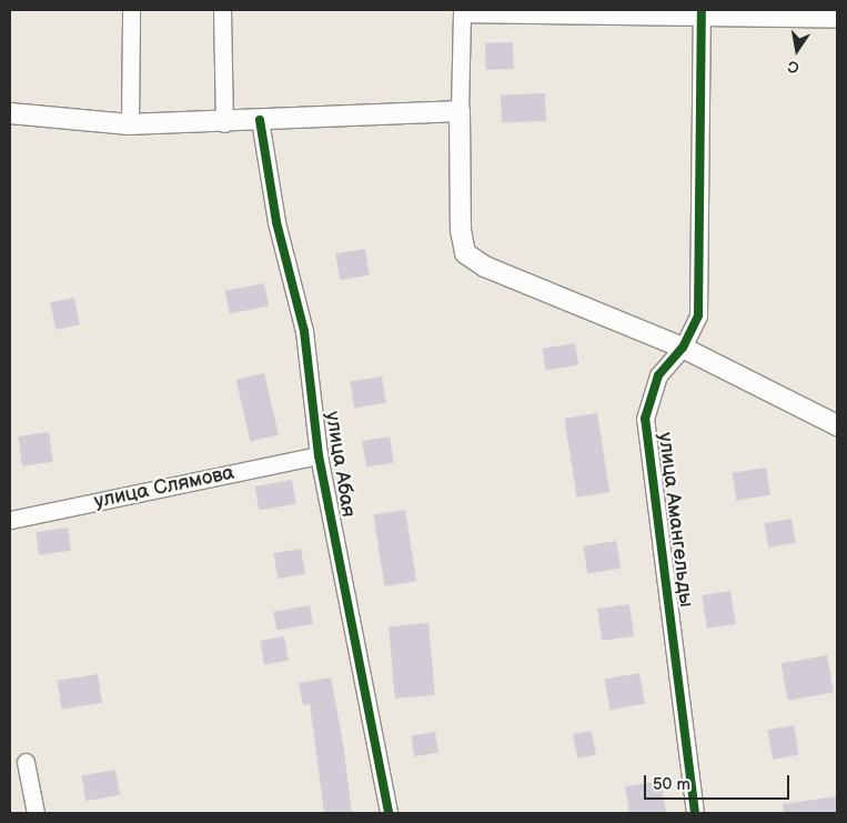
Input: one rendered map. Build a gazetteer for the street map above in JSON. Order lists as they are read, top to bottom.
{
  "streets": {
    "street": ["улица Абая", "улица Слямова", "улица Амангельды"]
  },
  "crossings": [
    ["улица Абая", "улица Слямова"]
  ],
  "scale_bar": "50 m",
  "north": "bottom"
}
